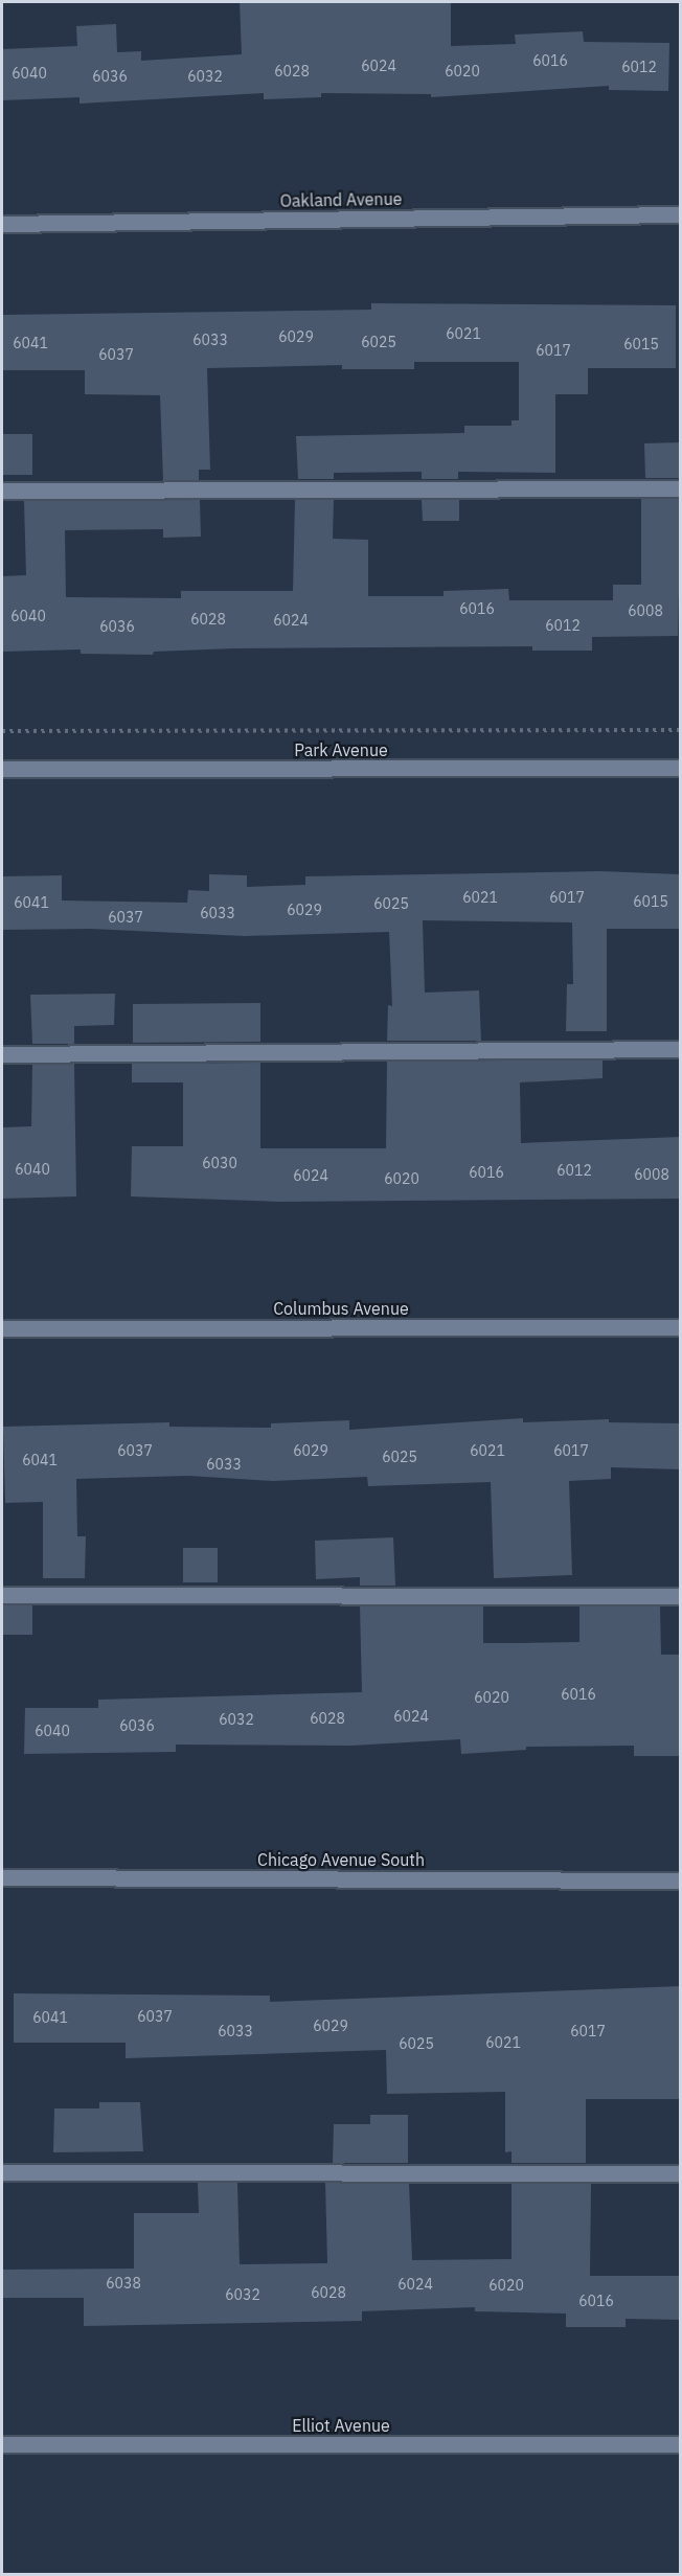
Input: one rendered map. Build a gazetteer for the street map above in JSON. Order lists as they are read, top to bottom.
{
  "streets": {
    "street": [
      "Oakland Avenue",
      "Park Avenue",
      "Columbus Avenue",
      "Chicago Avenue South",
      "Elliot Avenue"
    ]
  },
  "house_numbers": [
    "6016",
    "6024",
    "6012",
    "6028",
    "6020",
    "6040",
    "6036",
    "6032",
    "6021",
    "6029",
    "6033",
    "6025",
    "6041",
    "6015",
    "6017",
    "6037",
    "6016",
    "6008",
    "6040",
    "6028",
    "6024",
    "6012",
    "6036",
    "6021",
    "6017",
    "6015",
    "6041",
    "6025",
    "6029",
    "6033",
    "6037",
    "6030",
    "6040",
    "6012",
    "6016",
    "6008",
    "6024",
    "6020",
    "6037",
    "6029",
    "6021",
    "6017",
    "6025",
    "6041",
    "6033",
    "6016",
    "6020",
    "6024",
    "6028",
    "6032",
    "6036",
    "6040",
    "6037",
    "6041",
    "6029",
    "6033",
    "6017",
    "6021",
    "6025",
    "6038",
    "6024",
    "6020",
    "6028",
    "6032",
    "6016"
  ]
}
